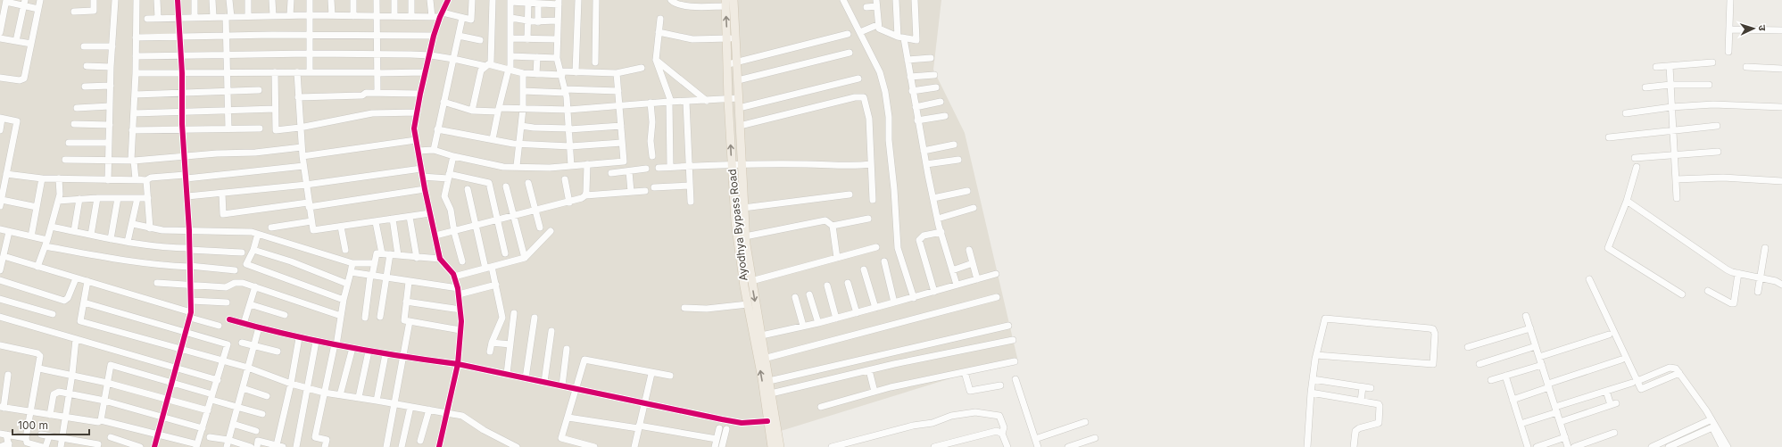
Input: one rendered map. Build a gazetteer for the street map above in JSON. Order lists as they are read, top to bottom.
{
  "streets": {
    "main road": ["Ayodhya Bypass Road"]
  },
  "scale_bar": "100 m",
  "north": "right"
}
